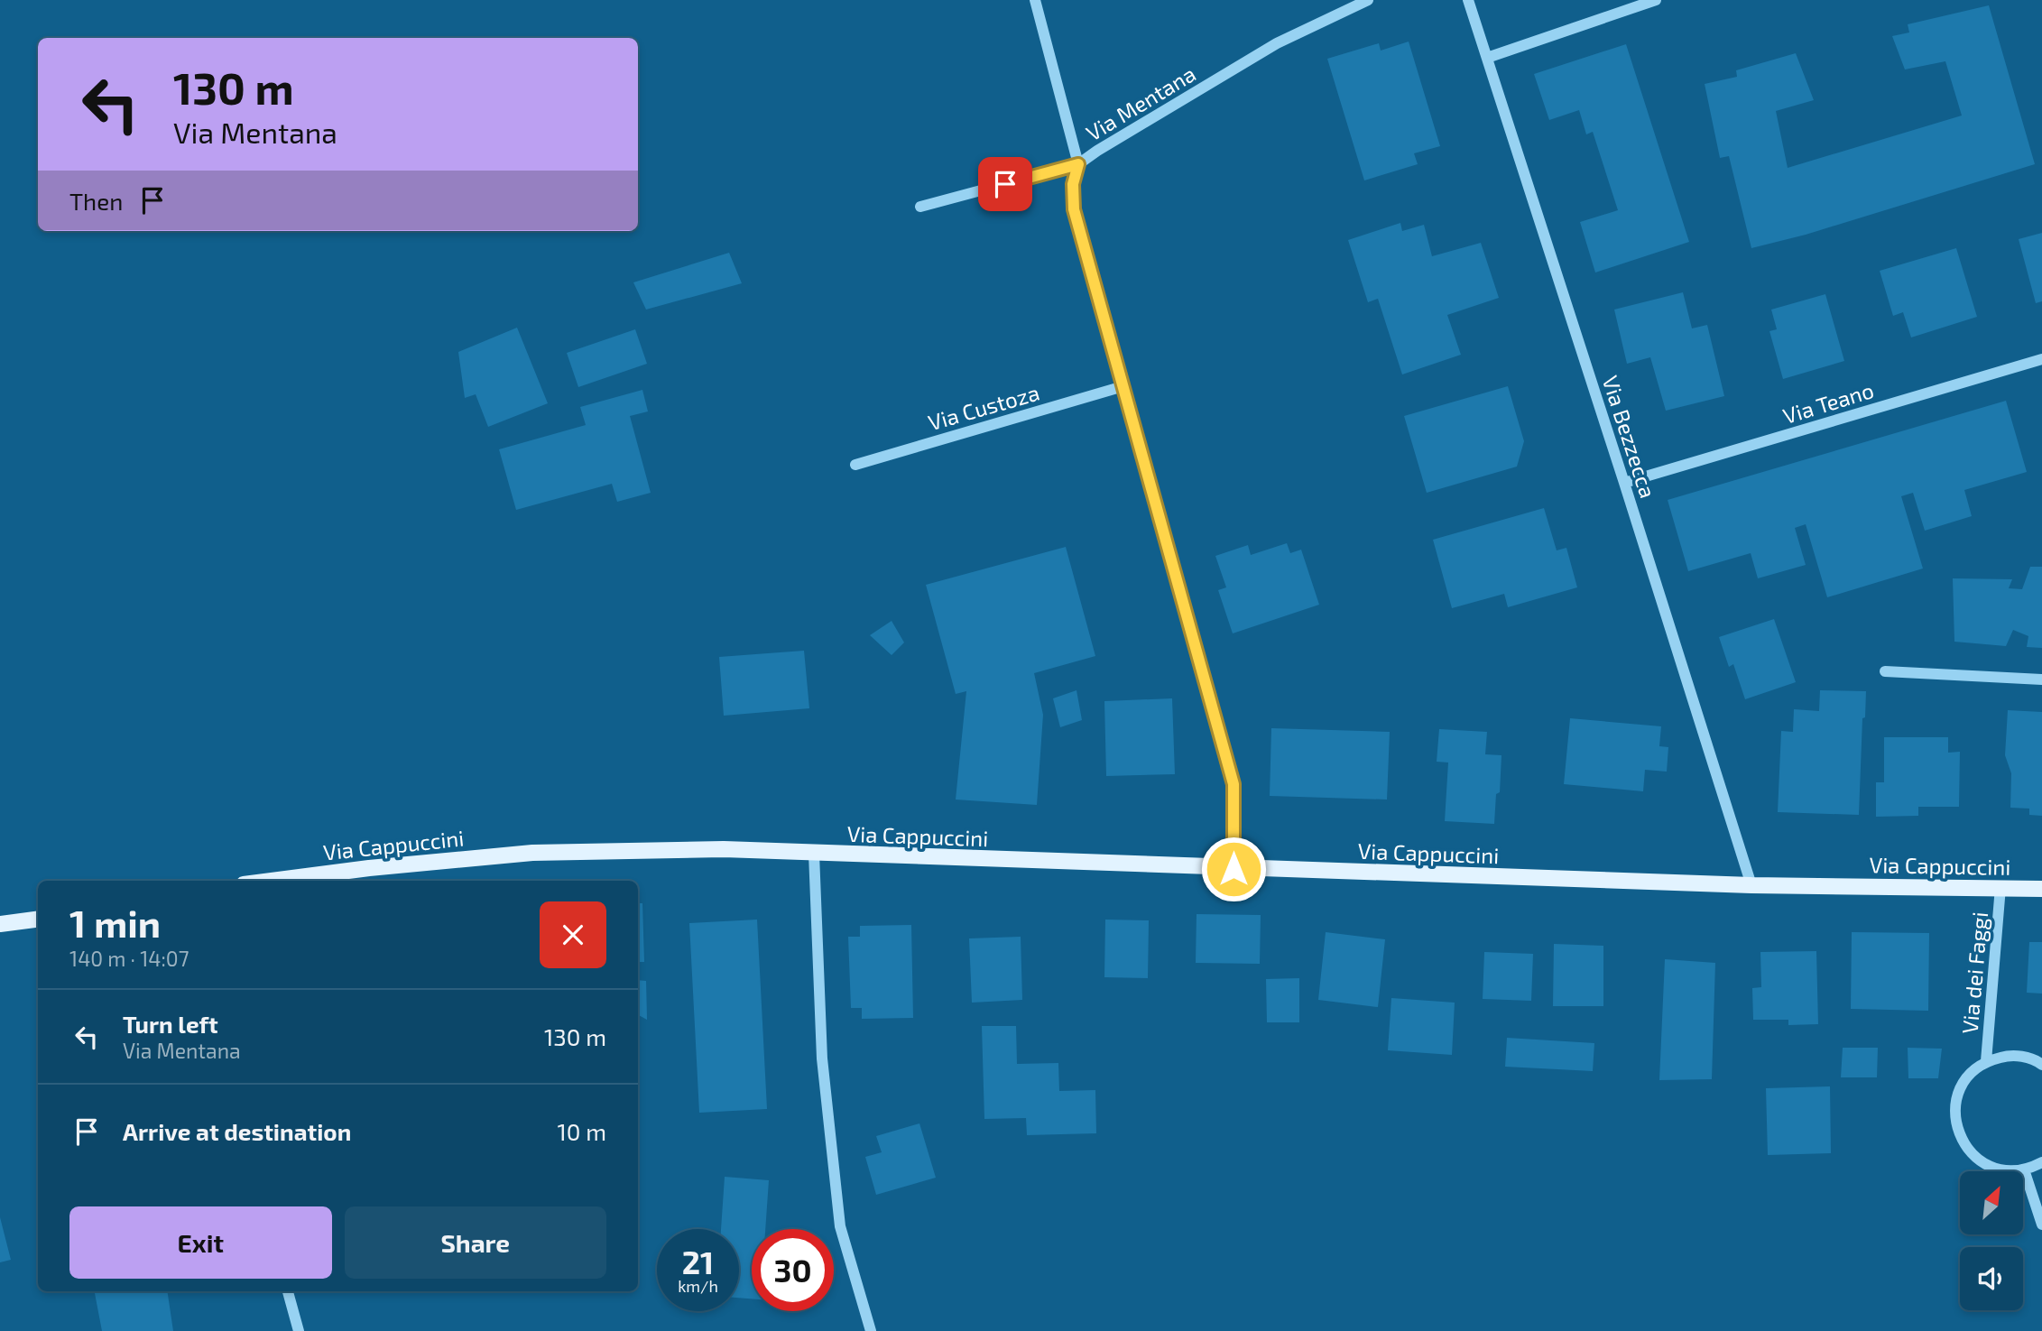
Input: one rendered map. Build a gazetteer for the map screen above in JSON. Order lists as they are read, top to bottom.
{
  "streets": {
    "main road": ["Via Cappuccini"],
    "street": [
      "Via Mentana",
      "Via Teano",
      "Via Custoza",
      "Via Bezzecca",
      "Via dei Faggi"
    ]
  },
  "crossings": [
    ["Via Teano", "Via Bezzecca"],
    ["Via Bezzecca", "Via Cappuccini"],
    ["Via Cappuccini", "Via dei Faggi"]
  ],
  "north": "top right",
  "page": {
    "turn": ["130 m", "Via Mentana"],
    "then": "Then",
    "heading": ["1 min", "140 m · 14:07"],
    "list": [
      {
        "name": "Turn left",
        "note": "Via Mentana",
        "value": "130 m"
      },
      {
        "name": "Arrive at destination",
        "value": "10 m"
      }
    ],
    "buttons": ["Exit", "Share"],
    "speed": "21 km/h",
    "limit": "30"
  }
}
